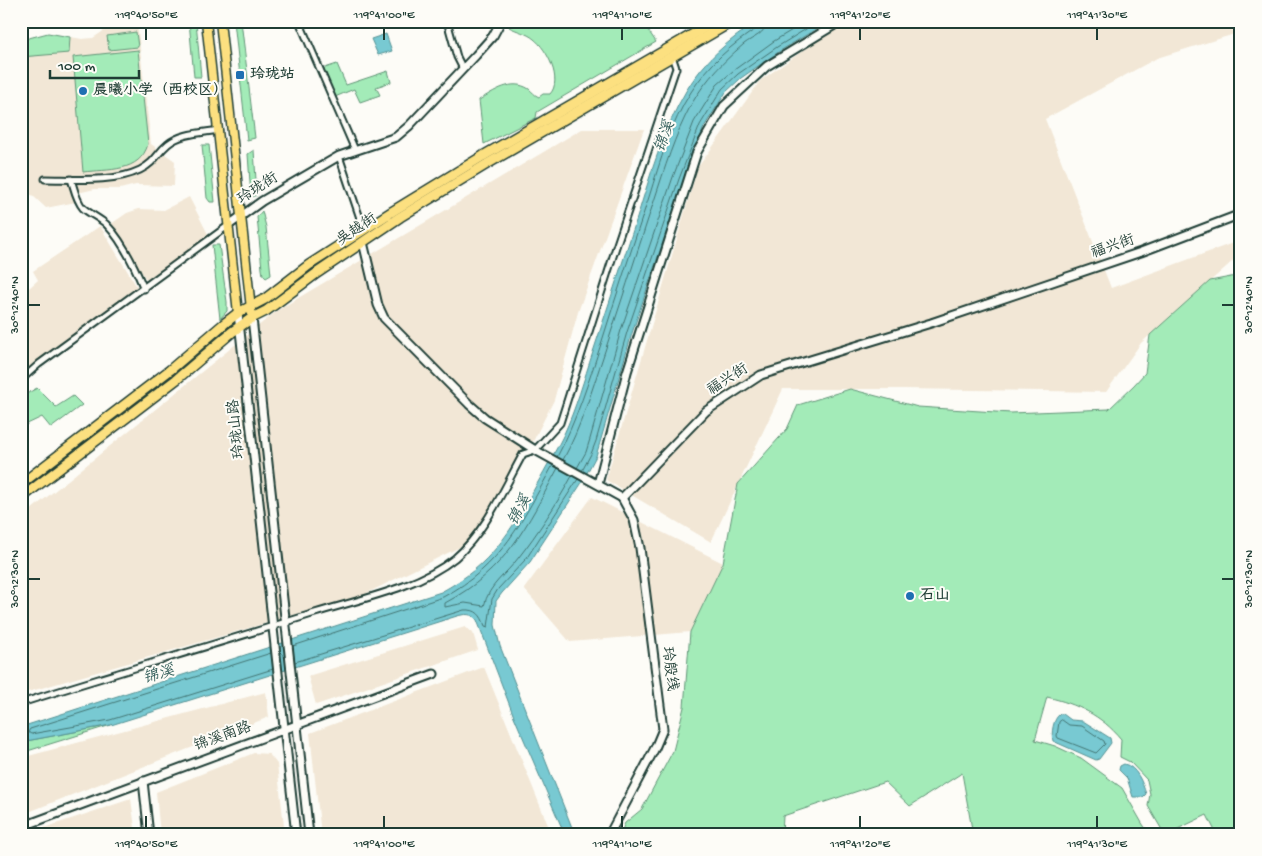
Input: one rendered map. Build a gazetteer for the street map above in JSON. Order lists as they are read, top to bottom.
{
  "streets": {
    "highway": ["吴越街"],
    "main road": ["玲珑山路"],
    "street": [
      "玲珑街",
      "福兴街",
      "玲殷线",
      "锦溪南路"
    ]
  },
  "crossings": [
    ["玲珑街", "玲珑山路"],
    ["吴越街", "玲珑山路"],
    ["福兴街", "玲殷线"],
    ["玲珑山路", "锦溪南路"]
  ],
  "water": ["锦溪"],
  "places": {
    "transit": ["玲珑站"],
    "other": ["晨曦小学（西校区）", "石山"]
  },
  "scale_bar": "100 m",
  "coordinates": [
    "119°40'50\"E",
    "119°41'00\"E",
    "119°41'10\"E",
    "119°41'20\"E",
    "119°41'30\"E",
    "30°12'40\"N",
    "30°12'30\"N"
  ]
}
